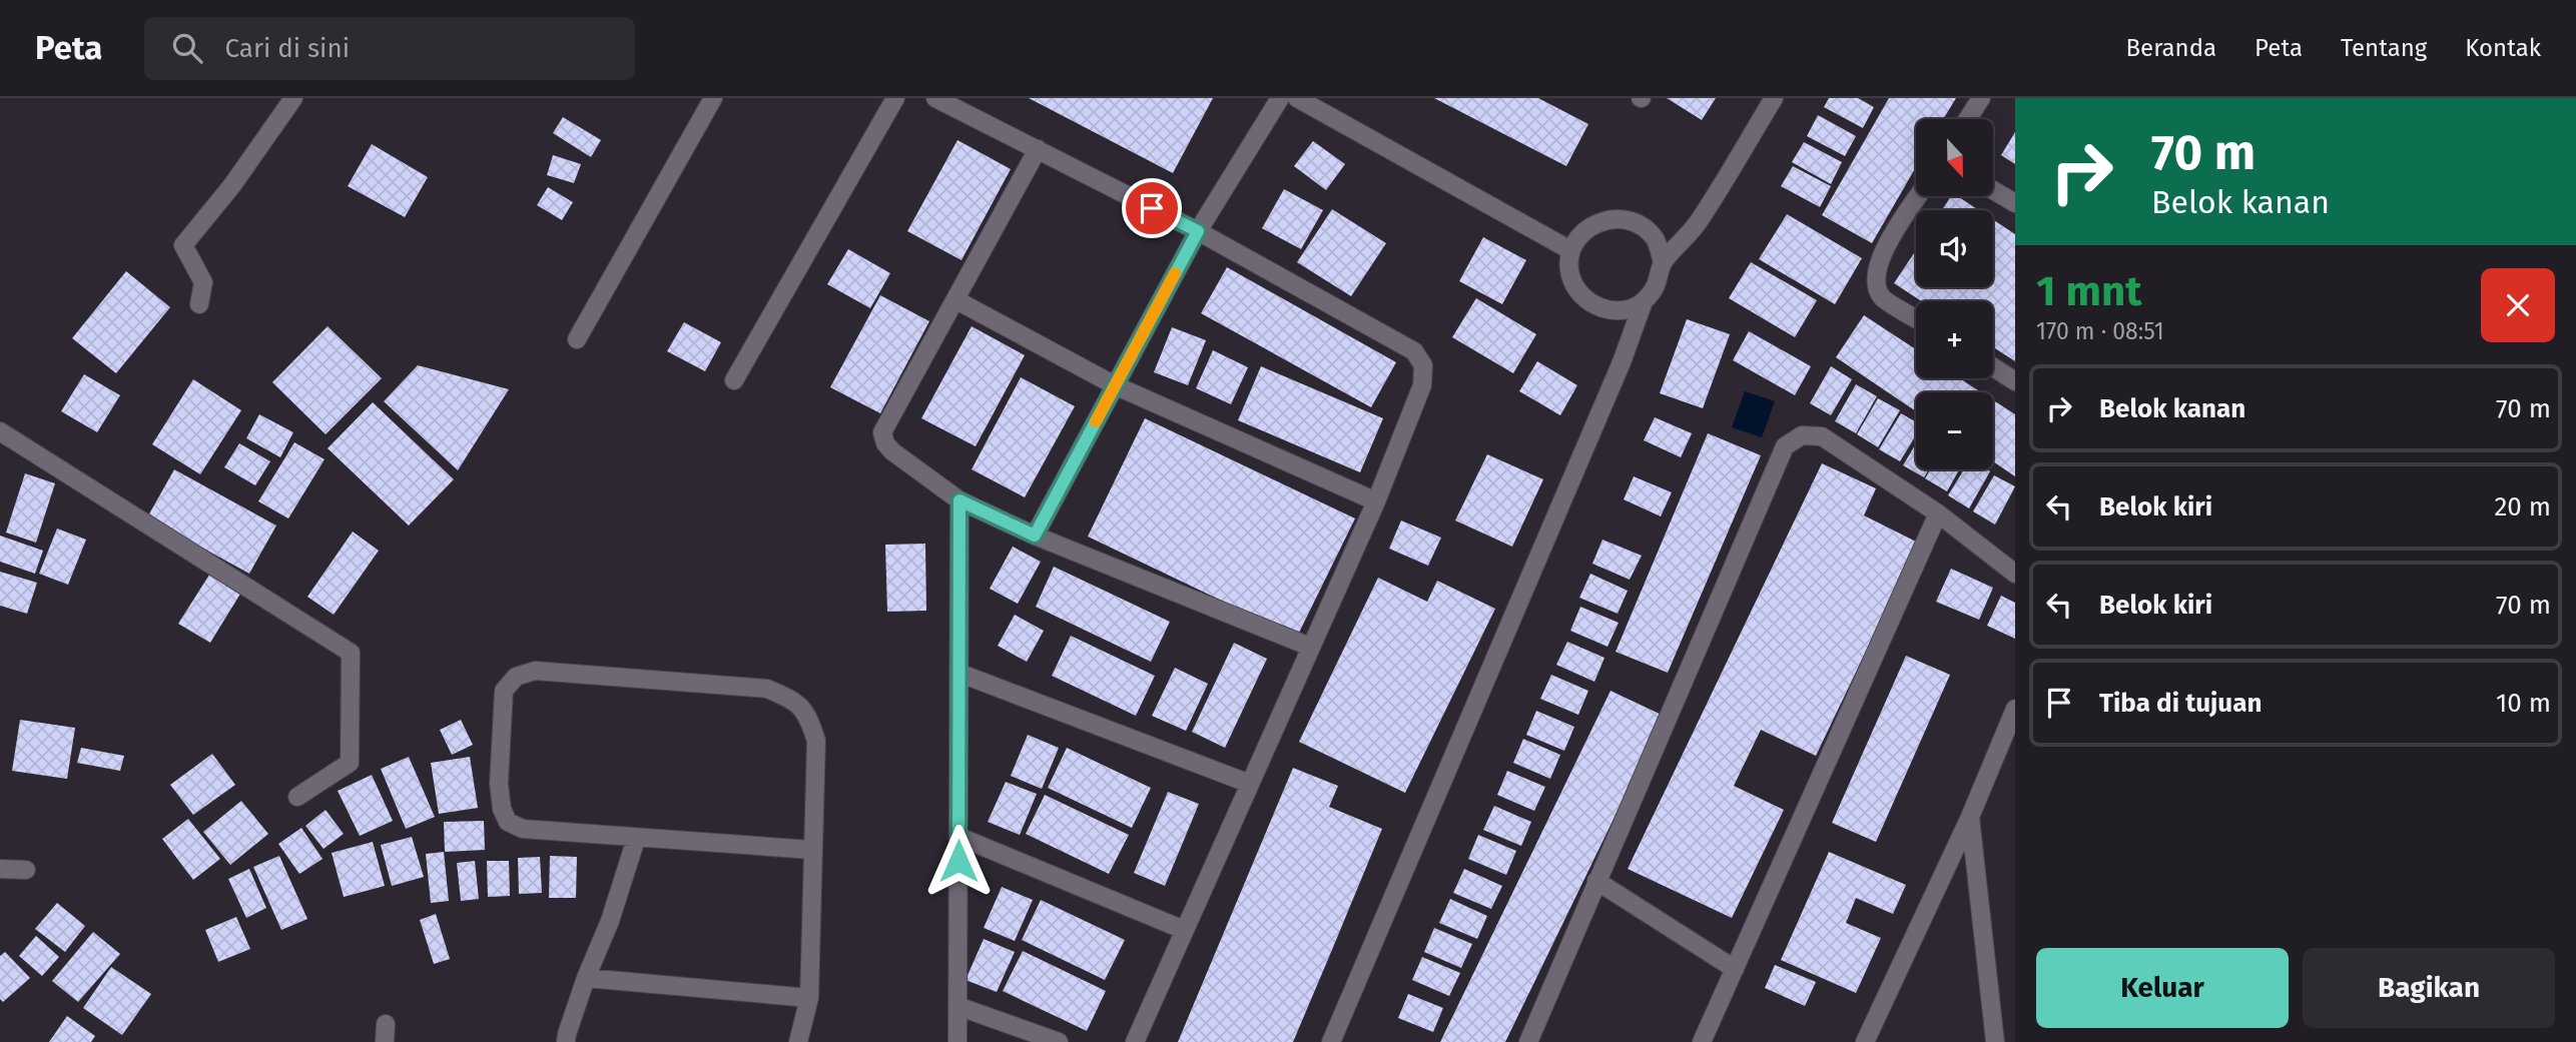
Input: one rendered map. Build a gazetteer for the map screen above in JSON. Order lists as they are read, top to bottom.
{
  "north": "bottom",
  "page": {
    "header": "Peta",
    "search": "Cari di sini",
    "nav": [
      "Beranda",
      "Peta",
      "Tentang",
      "Kontak"
    ],
    "turn": ["70 m", "Belok kanan"],
    "map_buttons": ["+", "−"],
    "heading": ["1 mnt", "170 m · 08:51"],
    "list": [
      {
        "name": "Belok kanan",
        "value": "70 m"
      },
      {
        "name": "Belok kiri",
        "value": "20 m"
      },
      {
        "name": "Belok kiri",
        "value": "70 m"
      },
      {
        "name": "Tiba di tujuan",
        "value": "10 m"
      }
    ],
    "buttons": ["Keluar", "Bagikan"]
  }
}
